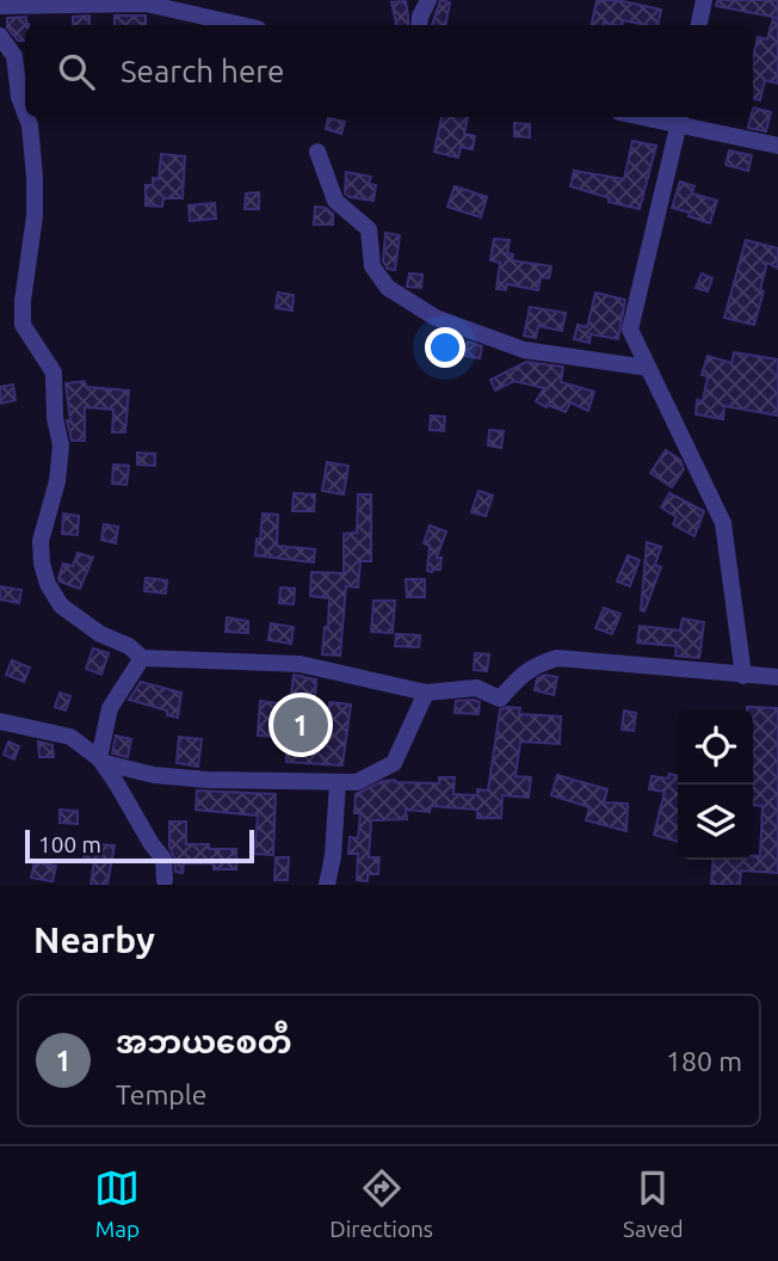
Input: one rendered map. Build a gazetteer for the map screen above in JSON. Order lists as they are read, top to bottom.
{
  "scale_bar": "100 m",
  "page": {
    "search": "Search here",
    "pins": "1",
    "scale": "100 m",
    "heading": "Nearby",
    "list": [
      {
        "mark": "1",
        "name": "အဘယစေတီ",
        "note": "Temple",
        "value": "180 m"
      }
    ],
    "nav": ["Map", "Directions", "Saved"]
  }
}
